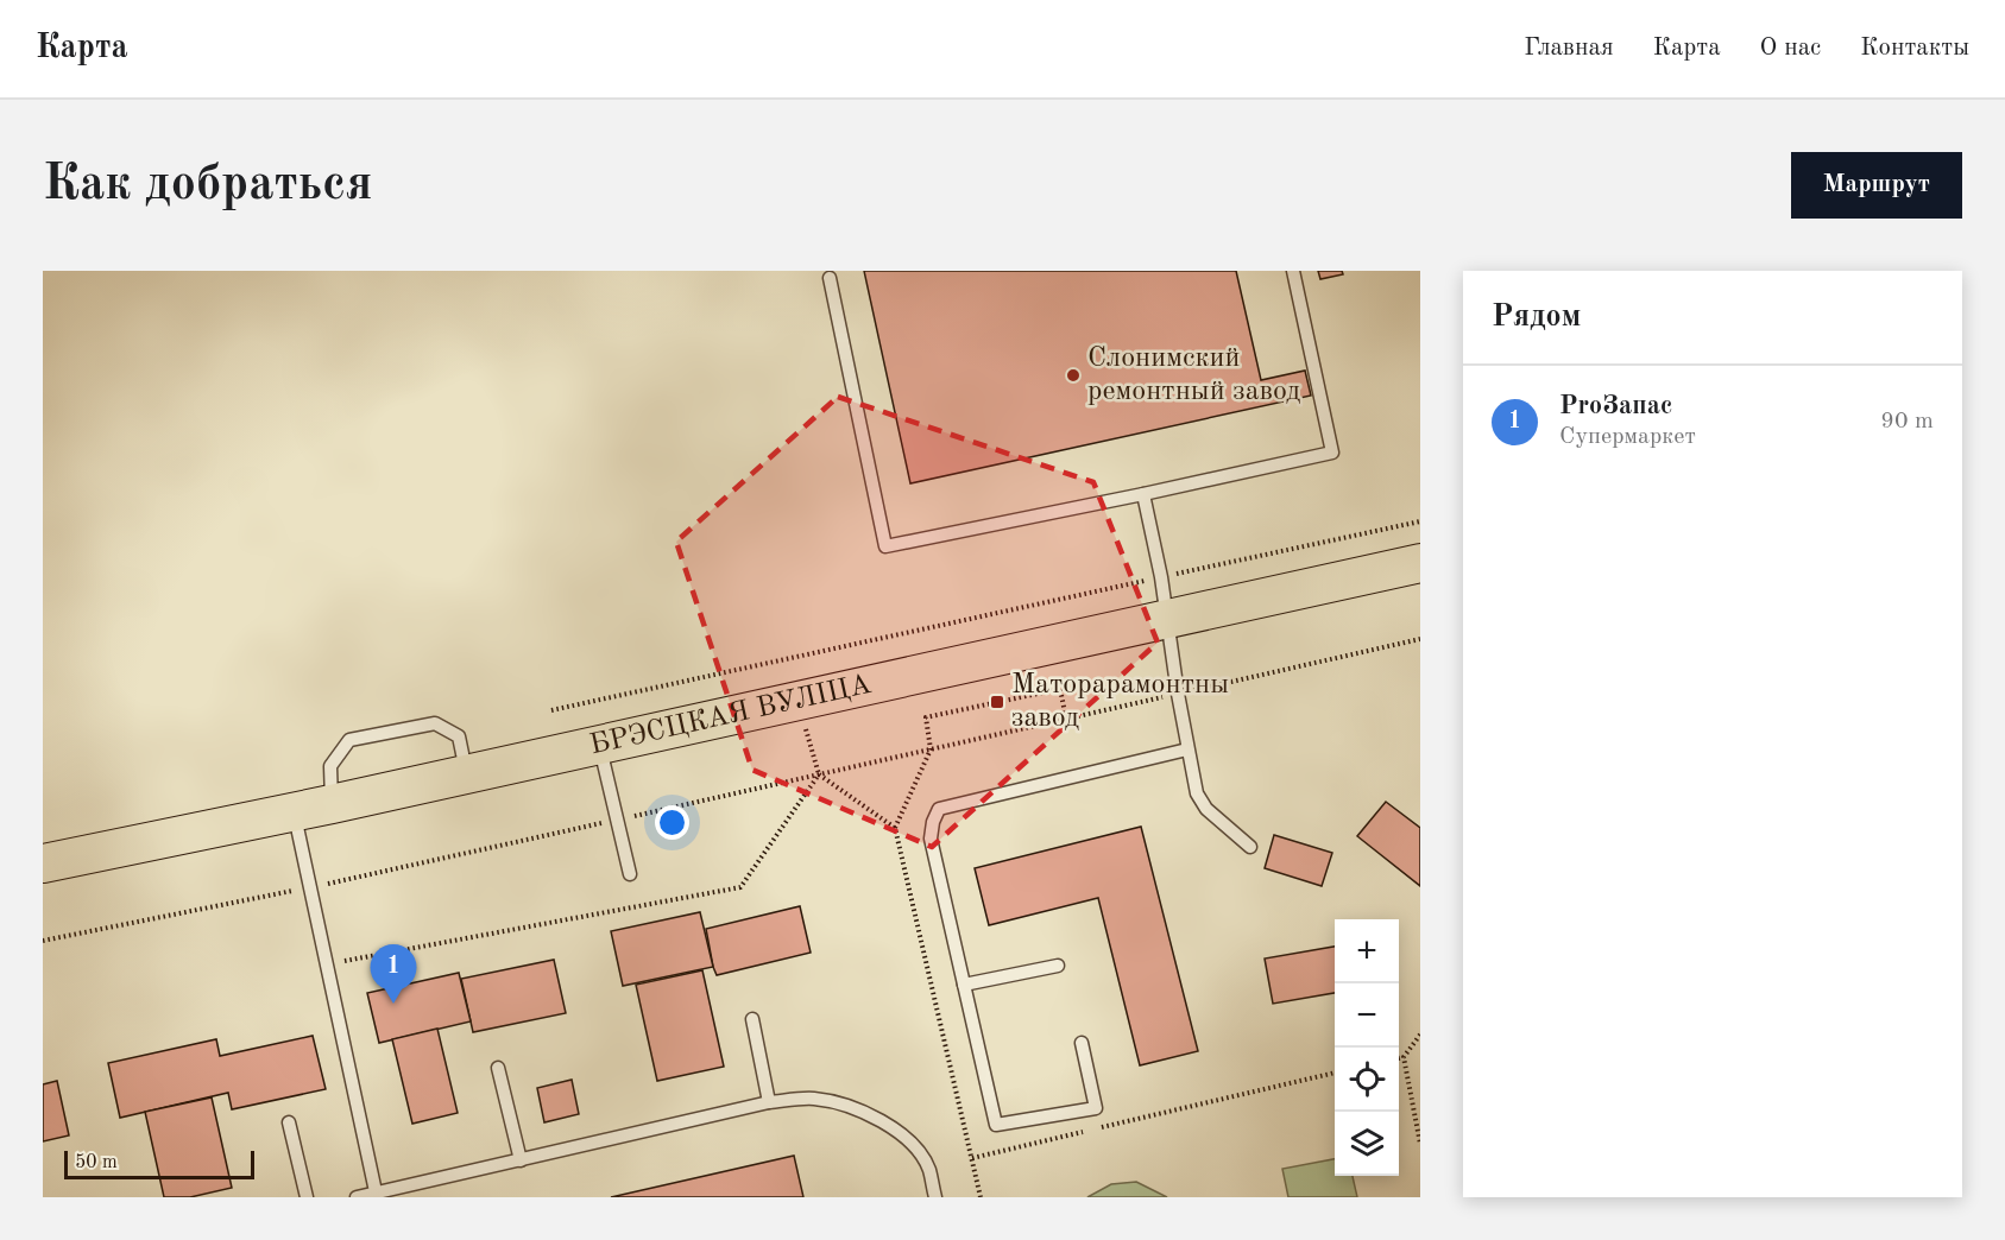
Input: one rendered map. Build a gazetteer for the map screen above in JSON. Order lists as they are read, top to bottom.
{
  "streets": {
    "main road": ["БРЭСЦКАЯ ВУЛІЦА"]
  },
  "places": {
    "other": ["Слонимский ремонтный завод"],
    "transit": ["Маторарамонтны завод"]
  },
  "scale_bar": "50 m",
  "page": {
    "header": "Карта",
    "nav": [
      "Главная",
      "Карта",
      "О нас",
      "Контакты"
    ],
    "buttons": "Маршрут",
    "title": "Как добраться",
    "heading": "Рядом",
    "list": [
      {
        "mark": "1",
        "name": "ProЗапас",
        "note": "Супермаркет",
        "value": "90 m"
      }
    ],
    "map_buttons": ["+", "−"],
    "pins": "1",
    "scale": "50 m"
  }
}
